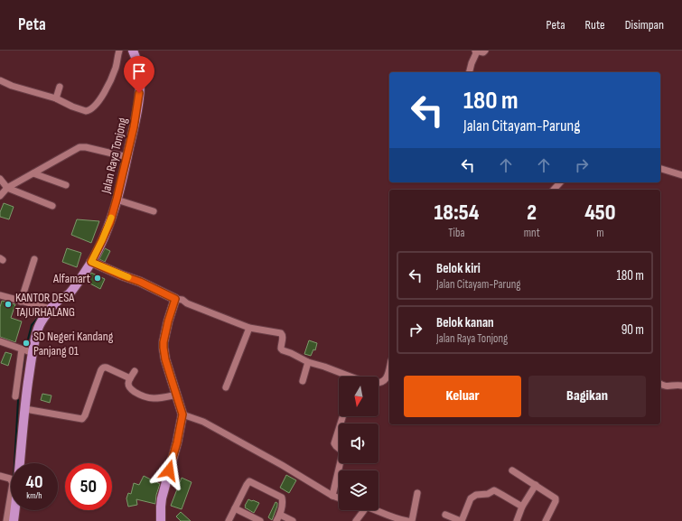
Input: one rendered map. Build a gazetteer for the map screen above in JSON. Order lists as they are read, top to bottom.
{
  "streets": {
    "main road": ["Jalan Raya Tonjong"]
  },
  "places": ["Alfamart", "KANTOR DESA TAJURHALANG", "SD Negeri Kandang Panjang 01"],
  "north": "bottom",
  "page": {
    "header": "Peta",
    "nav": ["Peta", "Rute", "Disimpan"],
    "turn": ["180 m", "Jalan Citayam-Parung"],
    "eta": [
      "18:54",
      "Tiba",
      "2",
      "mnt",
      "450",
      "m"
    ],
    "list": [
      {
        "name": "Belok kiri",
        "note": "Jalan Citayam-Parung",
        "value": "180 m"
      },
      {
        "name": "Belok kanan",
        "note": "Jalan Raya Tonjong",
        "value": "90 m"
      }
    ],
    "buttons": ["Keluar", "Bagikan"],
    "speed": "40 km/h",
    "limit": "50"
  }
}
